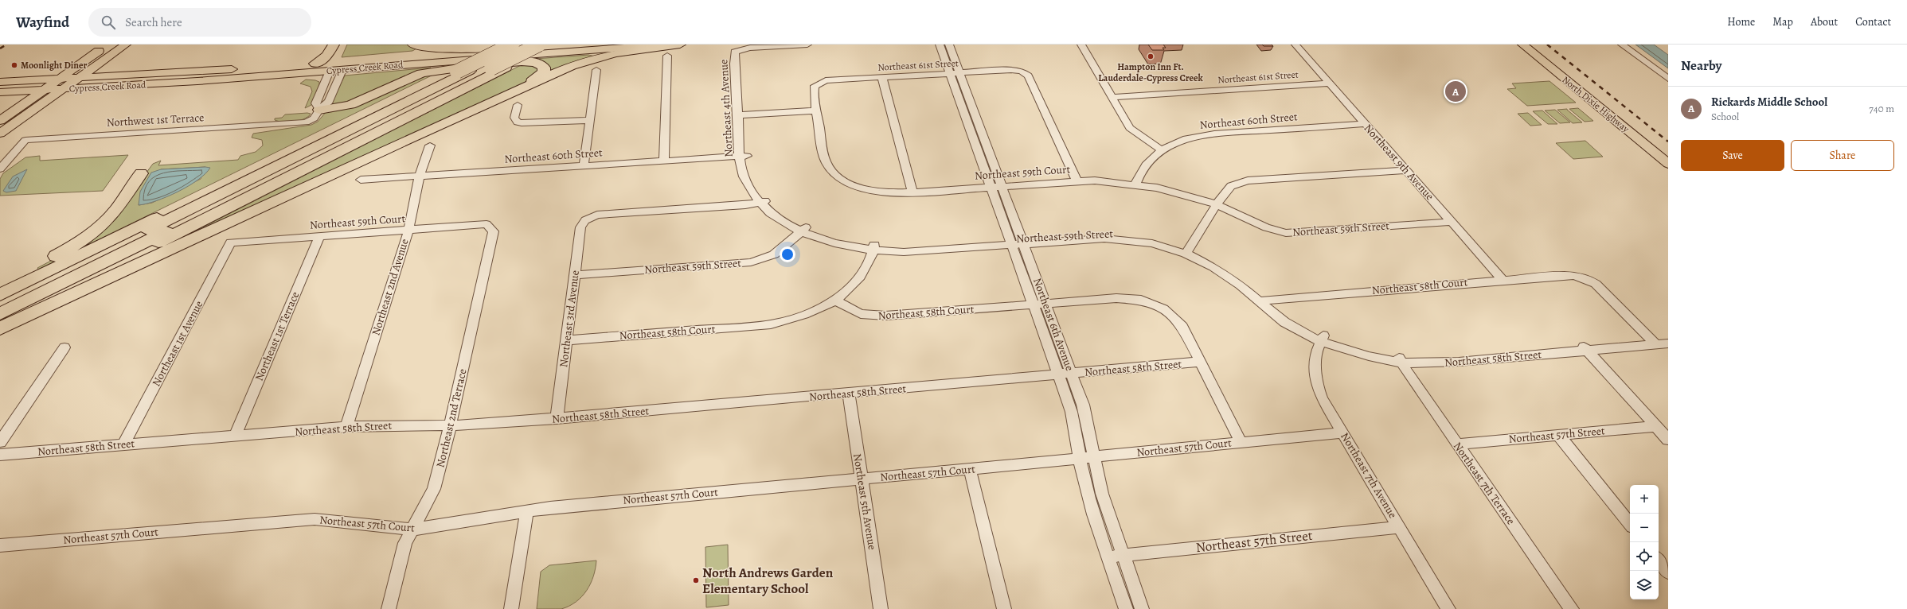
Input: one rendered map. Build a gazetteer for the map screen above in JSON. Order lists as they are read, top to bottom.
{
  "streets": {
    "main road": ["Cypress Creek Road", "North Dixie Highway"],
    "street": [
      "Northeast 61st Street",
      "Northeast 4th Avenue",
      "Northwest 1st Terrace",
      "Northeast 60th Street",
      "Northeast 9th Avenue",
      "Northeast 59th Court",
      "Northeast 59th Street",
      "Northeast 58th Court",
      "Northeast 2nd Avenue",
      "Northeast 3rd Avenue",
      "Northeast 6th Avenue",
      "Northeast 1st Terrace",
      "Northeast 1st Avenue",
      "Northeast 58th Street",
      "Northeast 2nd Terrace",
      "Northeast 57th Street",
      "Northeast 57th Court",
      "Northeast 7th Avenue",
      "Northeast 7th Terrace",
      "Northeast 5th Avenue"
    ]
  },
  "crossings": [
    ["Northeast 61st Street", "Northeast 9th Avenue"],
    ["Northeast 61st Street", "Northeast 59th Court"],
    ["Northeast 61st Street", "Northeast 6th Avenue"],
    ["Cypress Creek Road", "Northwest 1st Terrace"],
    ["Northeast 4th Avenue", "Northeast 60th Street"],
    ["Northeast 4th Avenue", "Northeast 59th Street"],
    ["Northeast 4th Avenue", "Northeast 3rd Avenue"],
    ["Northeast 60th Street", "Northeast 9th Avenue"],
    ["Northeast 60th Street", "Northeast 59th Court"],
    ["Northeast 60th Street", "Northeast 2nd Avenue"],
    ["Northeast 9th Avenue", "Northeast 59th Street"],
    ["Northeast 9th Avenue", "Northeast 58th Court"],
    ["Northeast 59th Court", "Northeast 59th Street"],
    ["Northeast 59th Court", "Northeast 2nd Avenue"],
    ["Northeast 59th Court", "Northeast 6th Avenue"],
    ["Northeast 59th Court", "Northeast 1st Terrace"],
    ["Northeast 59th Court", "Northeast 1st Avenue"],
    ["Northeast 59th Court", "Northeast 2nd Terrace"],
    ["Northeast 59th Street", "Northeast 58th Court"],
    ["Northeast 59th Street", "Northeast 3rd Avenue"],
    ["Northeast 59th Street", "Northeast 6th Avenue"],
    ["Northeast 59th Street", "Northeast 58th Street"],
    ["Northeast 59th Street", "Northeast 7th Avenue"],
    ["Northeast 58th Court", "Northeast 3rd Avenue"],
    ["Northeast 58th Court", "Northeast 6th Avenue"],
    ["Northeast 58th Court", "Northeast 58th Street"],
    ["Northeast 58th Court", "Northeast 57th Court"],
    ["Northeast 2nd Avenue", "Northeast 58th Street"],
    ["Northeast 3rd Avenue", "Northeast 58th Street"],
    ["Northeast 6th Avenue", "Northeast 58th Street"],
    ["Northeast 6th Avenue", "Northeast 57th Street"],
    ["Northeast 6th Avenue", "Northeast 57th Court"],
    ["Northeast 1st Terrace", "Northeast 58th Street"],
    ["Northeast 1st Avenue", "Northeast 58th Street"],
    ["Northeast 58th Street", "Northeast 2nd Terrace"],
    ["Northeast 58th Street", "Northeast 7th Avenue"],
    ["Northeast 58th Street", "Northeast 7th Terrace"],
    ["Northeast 58th Street", "Northeast 5th Avenue"],
    ["Northeast 2nd Terrace", "Northeast 57th Court"],
    ["Northeast 57th Street", "Northeast 7th Avenue"],
    ["Northeast 57th Street", "Northeast 7th Terrace"],
    ["Northeast 57th Court", "Northeast 7th Avenue"],
    ["Northeast 57th Court", "Northeast 5th Avenue"]
  ],
  "places": ["Hampton Inn Ft. Lauderdale-Cypress Creek", "Moonlight Diner", "North Andrews Garden Elementary School"],
  "page": {
    "header": "Wayfind",
    "search": "Search here",
    "nav": [
      "Home",
      "Map",
      "About",
      "Contact"
    ],
    "heading": "Nearby",
    "pins": "A",
    "list": [
      {
        "mark": "A",
        "name": "Rickards Middle School",
        "note": "School",
        "value": "740 m"
      }
    ],
    "buttons": ["Save", "Share"],
    "map_buttons": ["+", "−"]
  }
}
